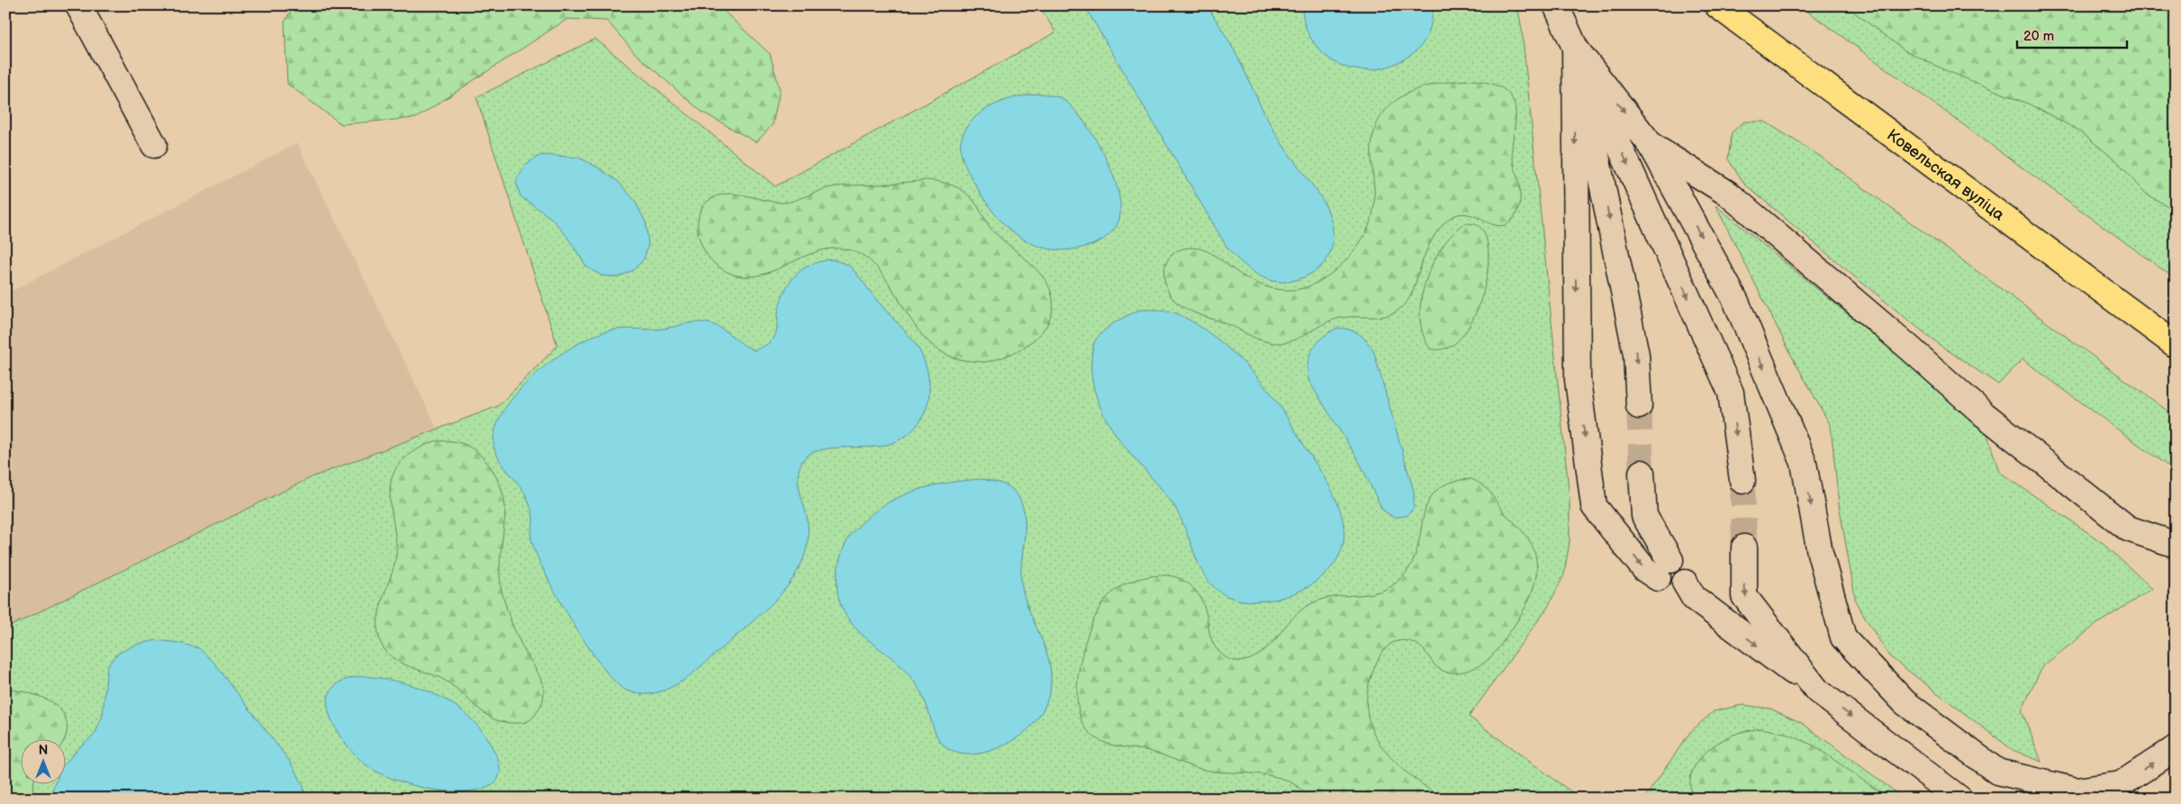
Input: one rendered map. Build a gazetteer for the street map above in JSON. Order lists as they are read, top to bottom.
{
  "streets": {
    "highway": ["Ковельская вуліца"]
  },
  "scale_bar": "20 m",
  "north": "top"
}
